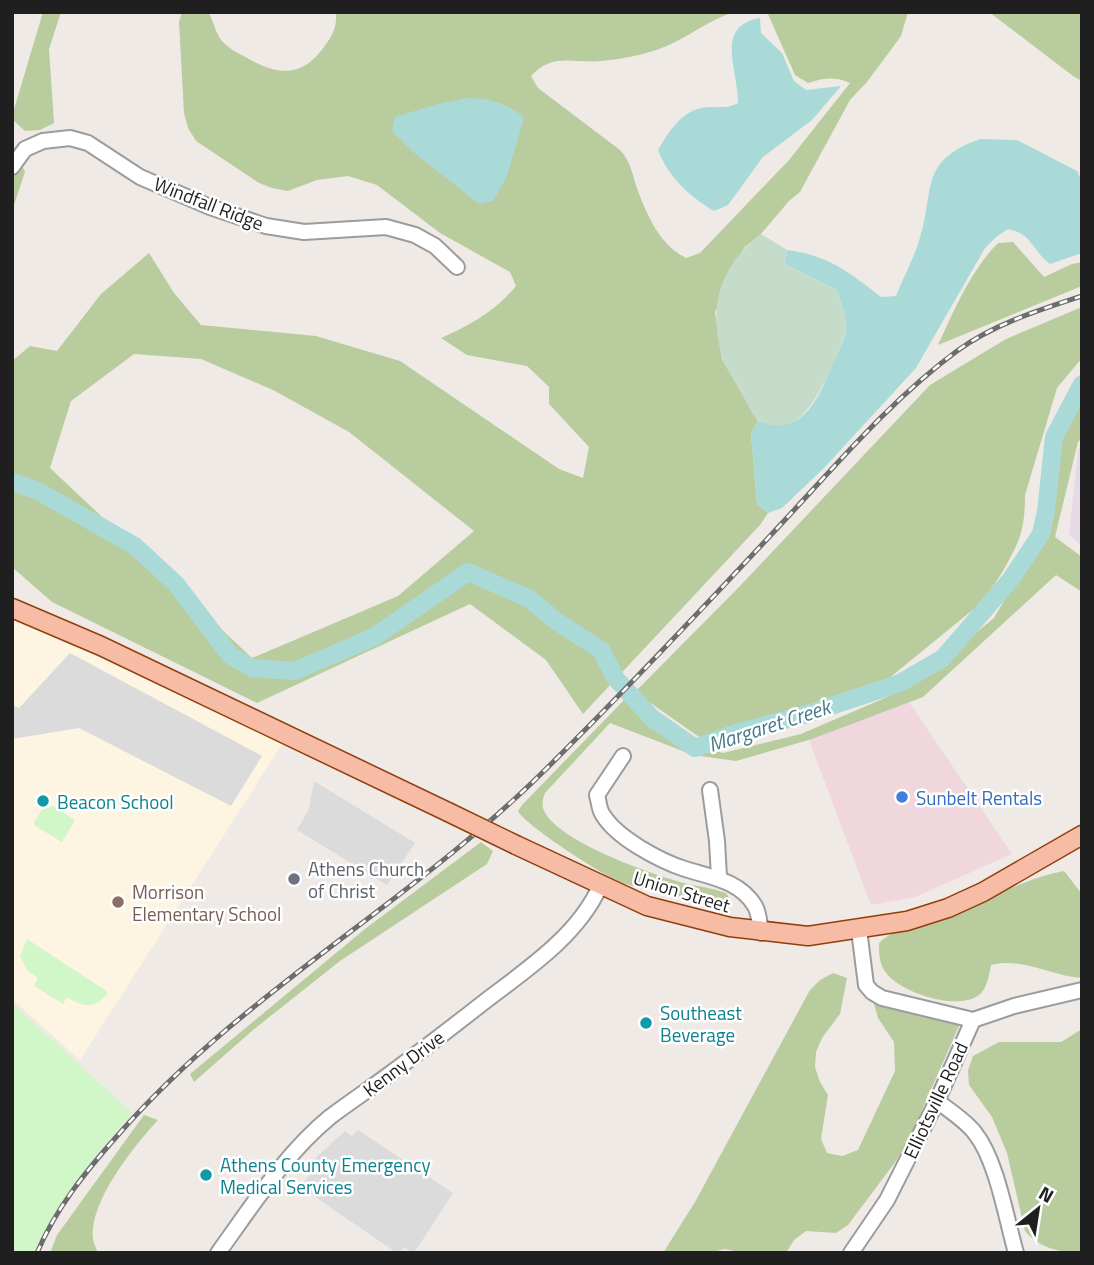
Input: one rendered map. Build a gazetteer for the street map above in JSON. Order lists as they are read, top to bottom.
{
  "streets": {
    "main road": ["Union Street"],
    "street": ["Windfall Ridge", "Kenny Drive", "Elliotsville Road"]
  },
  "crossings": [
    ["Union Street", "Kenny Drive"],
    ["Union Street", "Elliotsville Road"]
  ],
  "water": ["Margaret Creek"],
  "places": [
    "Sunbelt Rentals",
    "Beacon School",
    "Athens Church of Christ",
    "Morrison Elementary School",
    "Southeast Beverage",
    "Athens County Emergency Medical Services"
  ],
  "north": "top right"
}
